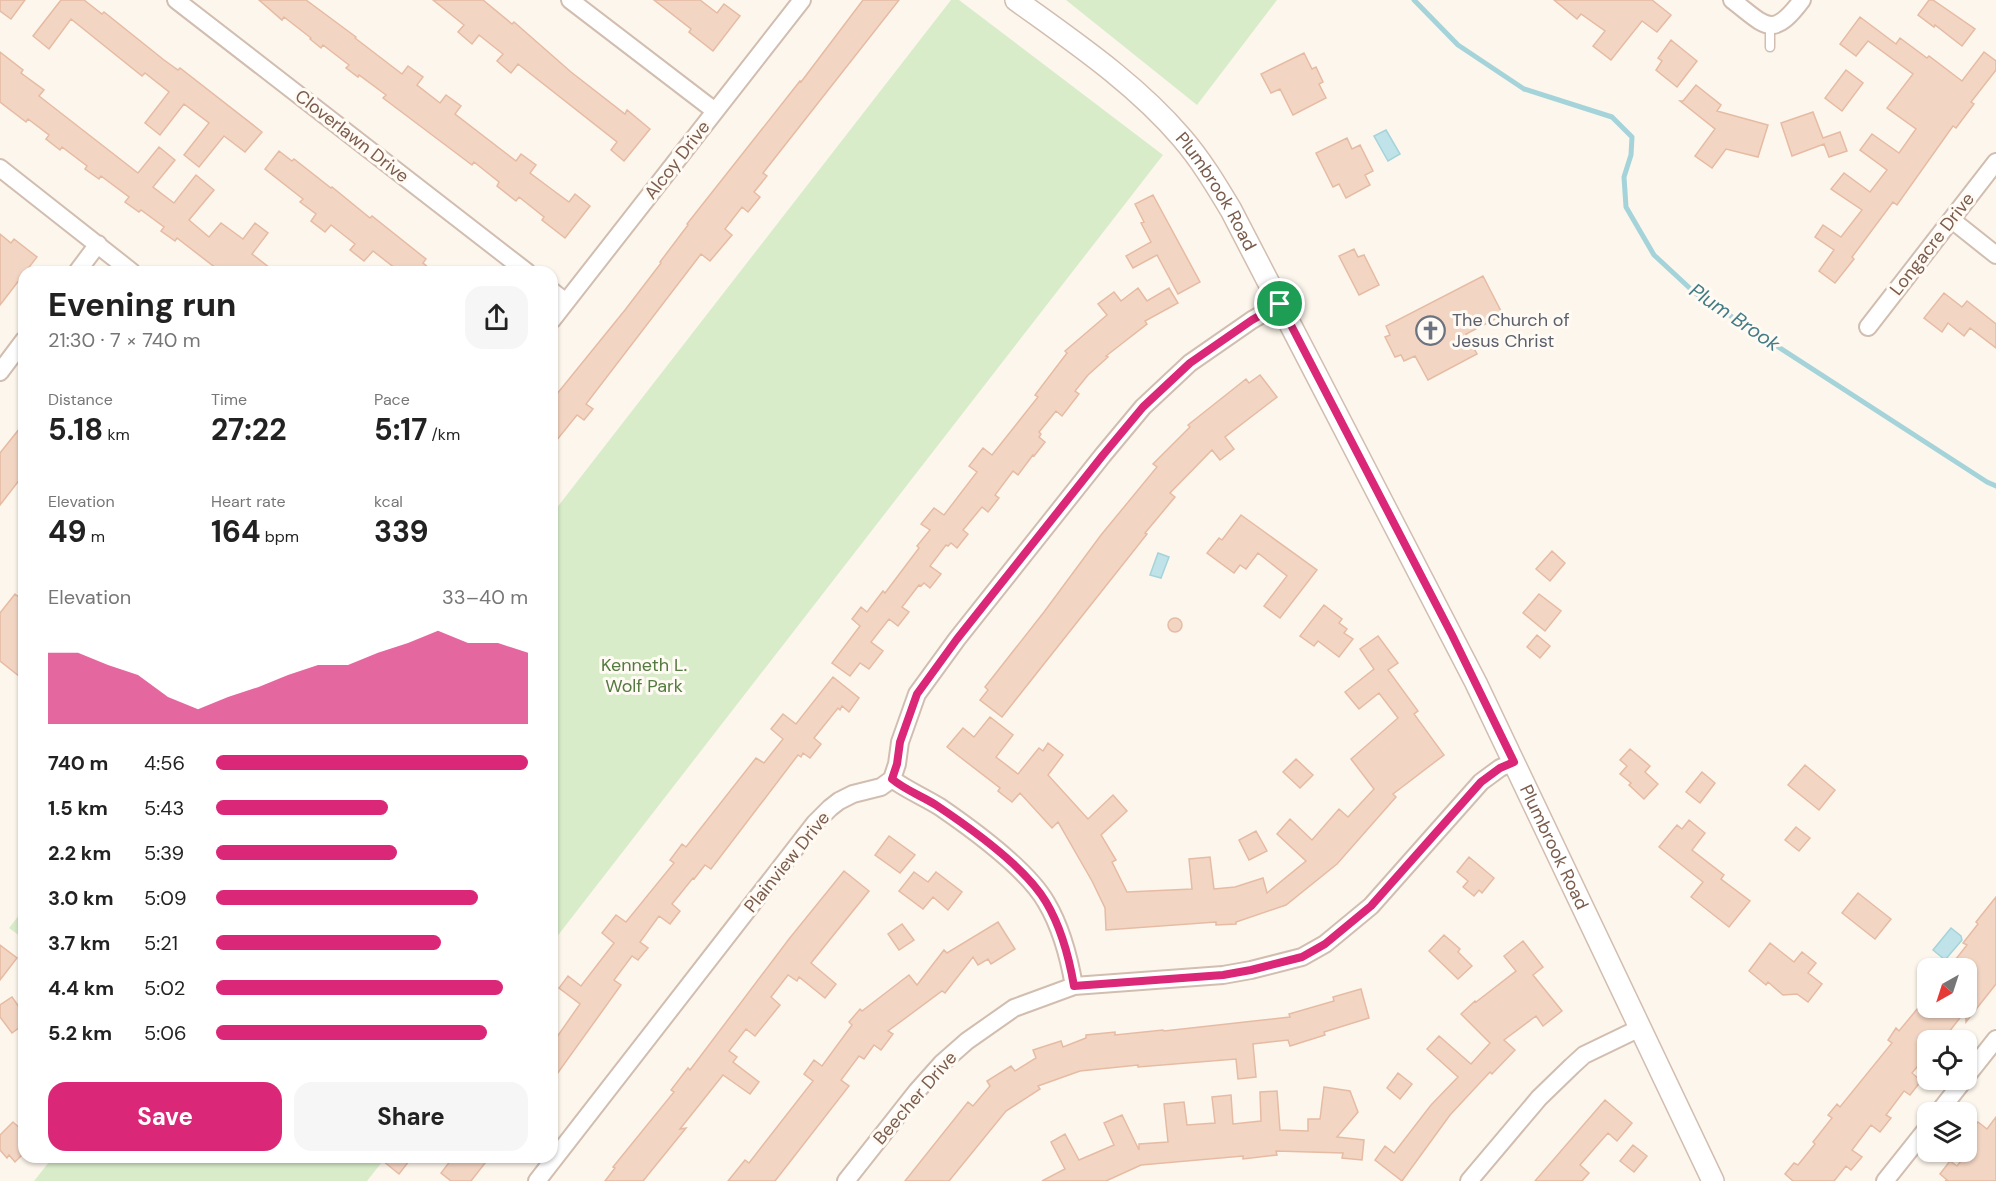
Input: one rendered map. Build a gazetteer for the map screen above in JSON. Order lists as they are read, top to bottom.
{
  "streets": {
    "street": [
      "Cloverlawn Drive",
      "Alcoy Drive",
      "Plumbrook Road",
      "Longacre Drive",
      "Plainview Drive",
      "Beecher Drive"
    ]
  },
  "crossings": [
    ["Plumbrook Road", "Beecher Drive"]
  ],
  "water": ["Plum Brook"],
  "parks": ["Kenneth L. Wolf Park"],
  "places": {
    "church": ["The Church of Jesus Christ"]
  },
  "north": "bottom left",
  "page": {
    "heading": ["Evening run", "21:30 · 7 × 740 m"],
    "stats": [
      ["Distance", "5.18 km"],
      ["Time", "27:22"],
      ["Pace", "5:17 /km"],
      ["Elevation", "49 m"],
      ["Heart rate", "164 bpm"],
      ["kcal", "339"]
    ],
    "chart": ["Elevation", "33–40 m"],
    "list": [
      {
        "name": "740 m",
        "note": "4:56"
      },
      {
        "name": "1.5 km",
        "note": "5:43"
      },
      {
        "name": "2.2 km",
        "note": "5:39"
      },
      {
        "name": "3.0 km",
        "note": "5:09"
      },
      {
        "name": "3.7 km",
        "note": "5:21"
      },
      {
        "name": "4.4 km",
        "note": "5:02"
      },
      {
        "name": "5.2 km",
        "note": "5:06"
      }
    ],
    "buttons": ["Save", "Share"]
  }
}
